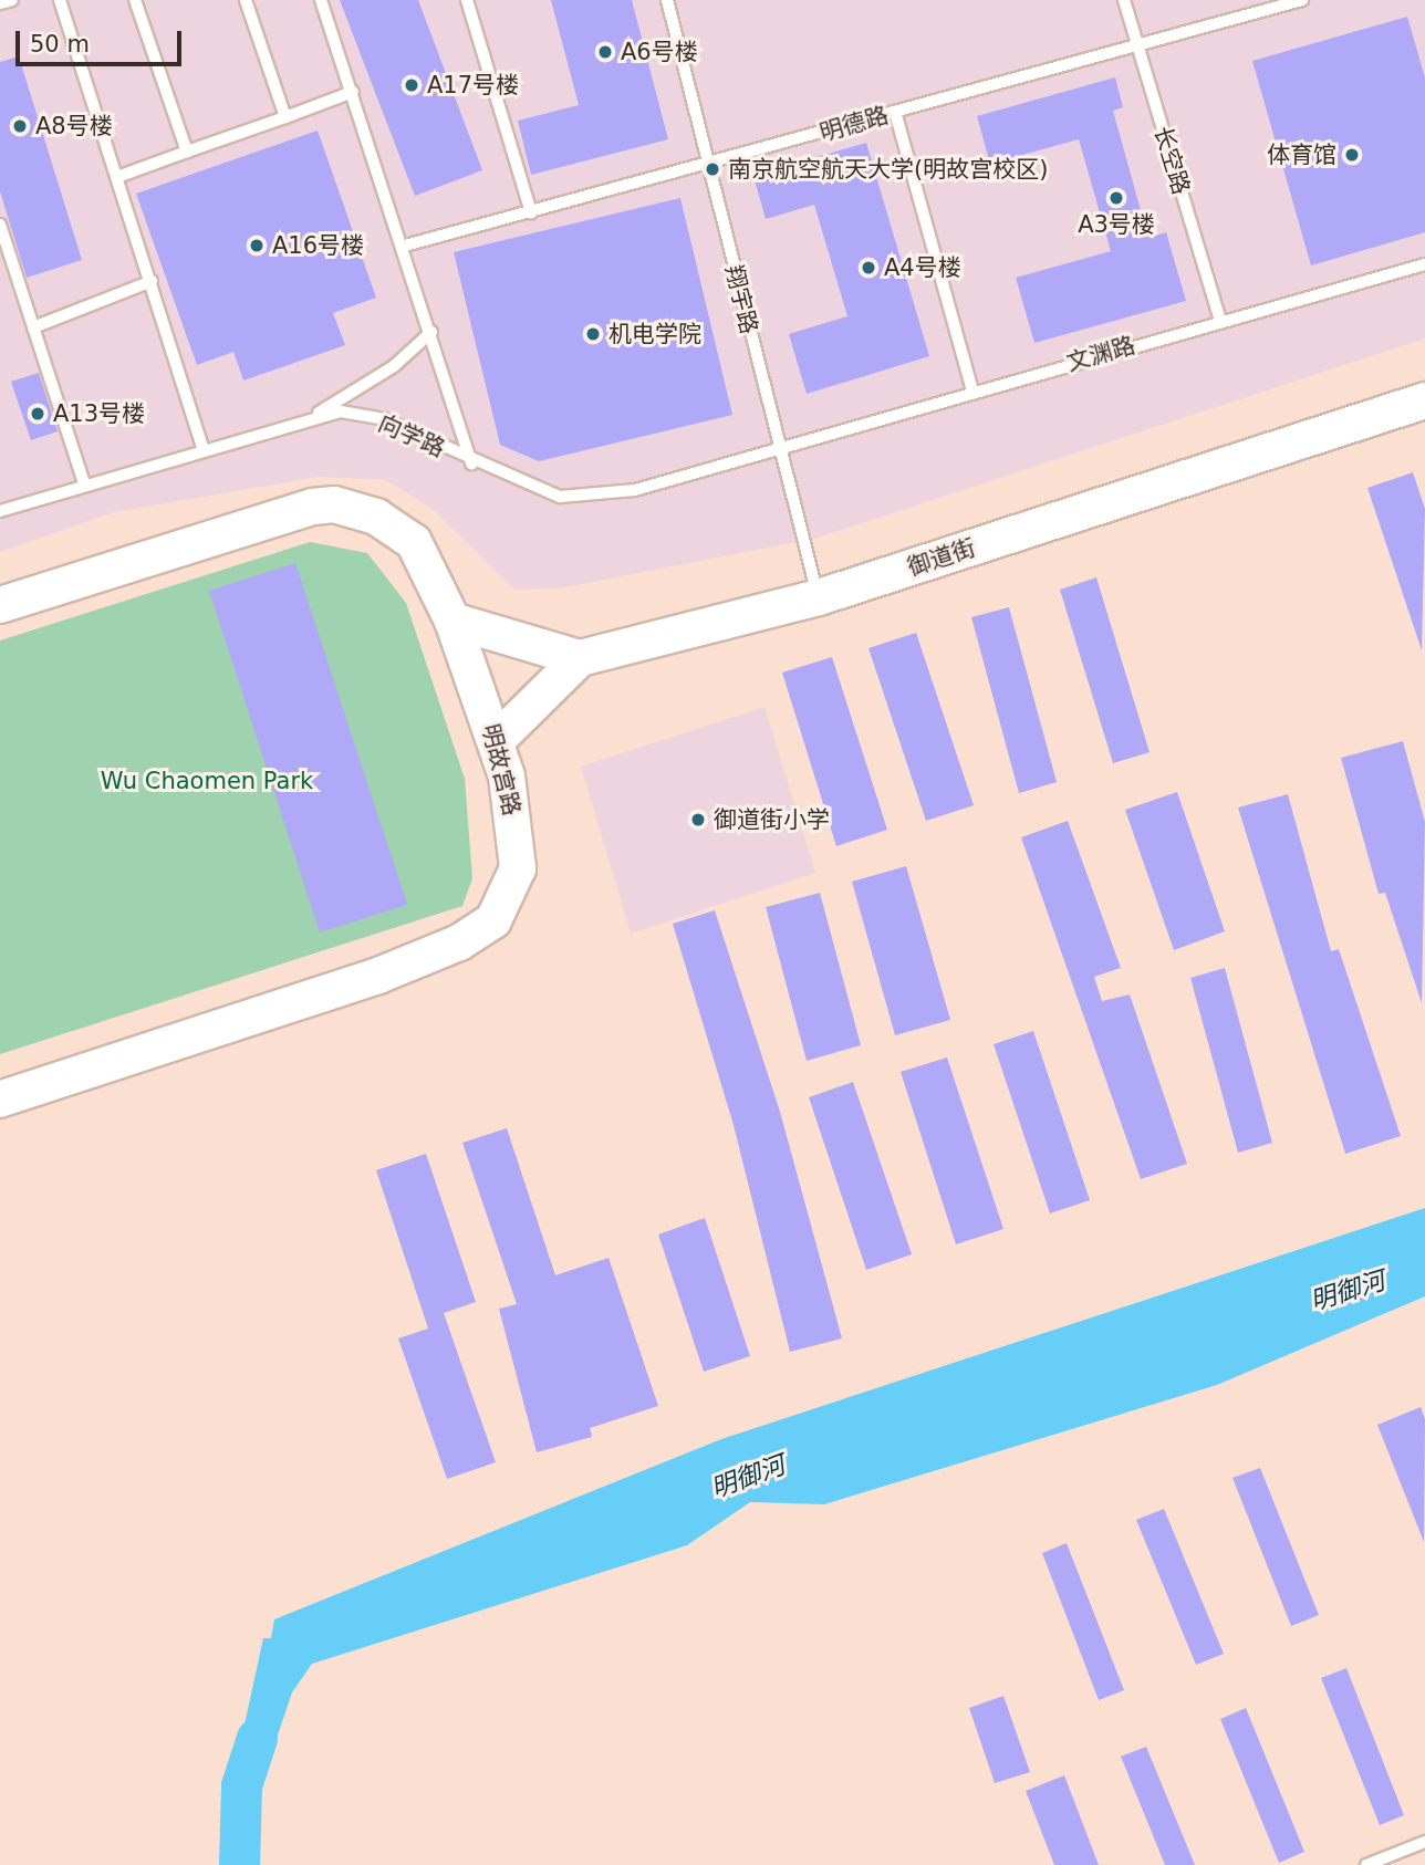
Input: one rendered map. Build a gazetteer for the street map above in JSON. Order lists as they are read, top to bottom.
{
  "streets": {
    "main road": ["御道街", "明故宫路"],
    "lane": [
      "明德路",
      "长空路",
      "翔宇路",
      "文渊路",
      "向学路"
    ]
  },
  "crossings": [
    ["明德路", "长空路"],
    ["明德路", "翔宇路"],
    ["长空路", "文渊路"],
    ["翔宇路", "文渊路"],
    ["翔宇路", "向学路"],
    ["翔宇路", "御道街"],
    ["文渊路", "向学路"]
  ],
  "water": ["明御河"],
  "parks": ["Wu Chaomen Park"],
  "places": [
    "A6号楼",
    "A17号楼",
    "A8号楼",
    "体育馆",
    "南京航空航天大学(明故宫校区)",
    "A3号楼",
    "A16号楼",
    "A4号楼",
    "机电学院",
    "A13号楼",
    "御道街小学"
  ],
  "scale_bar": "50 m"
}
